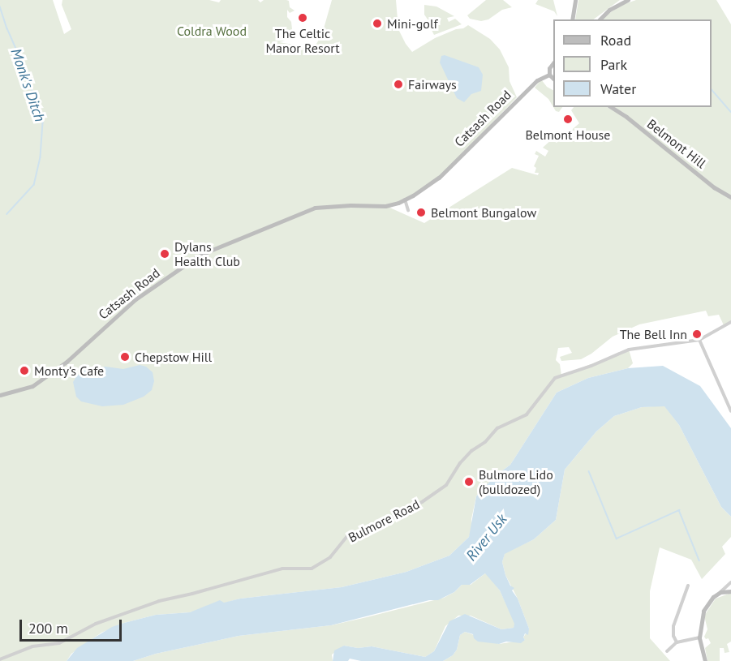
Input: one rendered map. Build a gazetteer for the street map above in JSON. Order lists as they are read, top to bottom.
{
  "streets": {
    "street": ["Catsash Road", "Belmont Hill", "Bulmore Road"]
  },
  "water": ["Monk's Ditch", "River Usk"],
  "parks": ["Coldra Wood"],
  "places": [
    "The Celtic Manor Resort",
    "Mini-golf",
    "Fairways",
    "Belmont House",
    "Belmont Bungalow",
    "Dylans Health Club",
    "The Bell Inn",
    "Chepstow Hill",
    "Monty's Cafe",
    "Bulmore Lido (bulldozed)"
  ],
  "legend": ["Road", "Park", "Water"],
  "scale_bar": "200 m"
}
